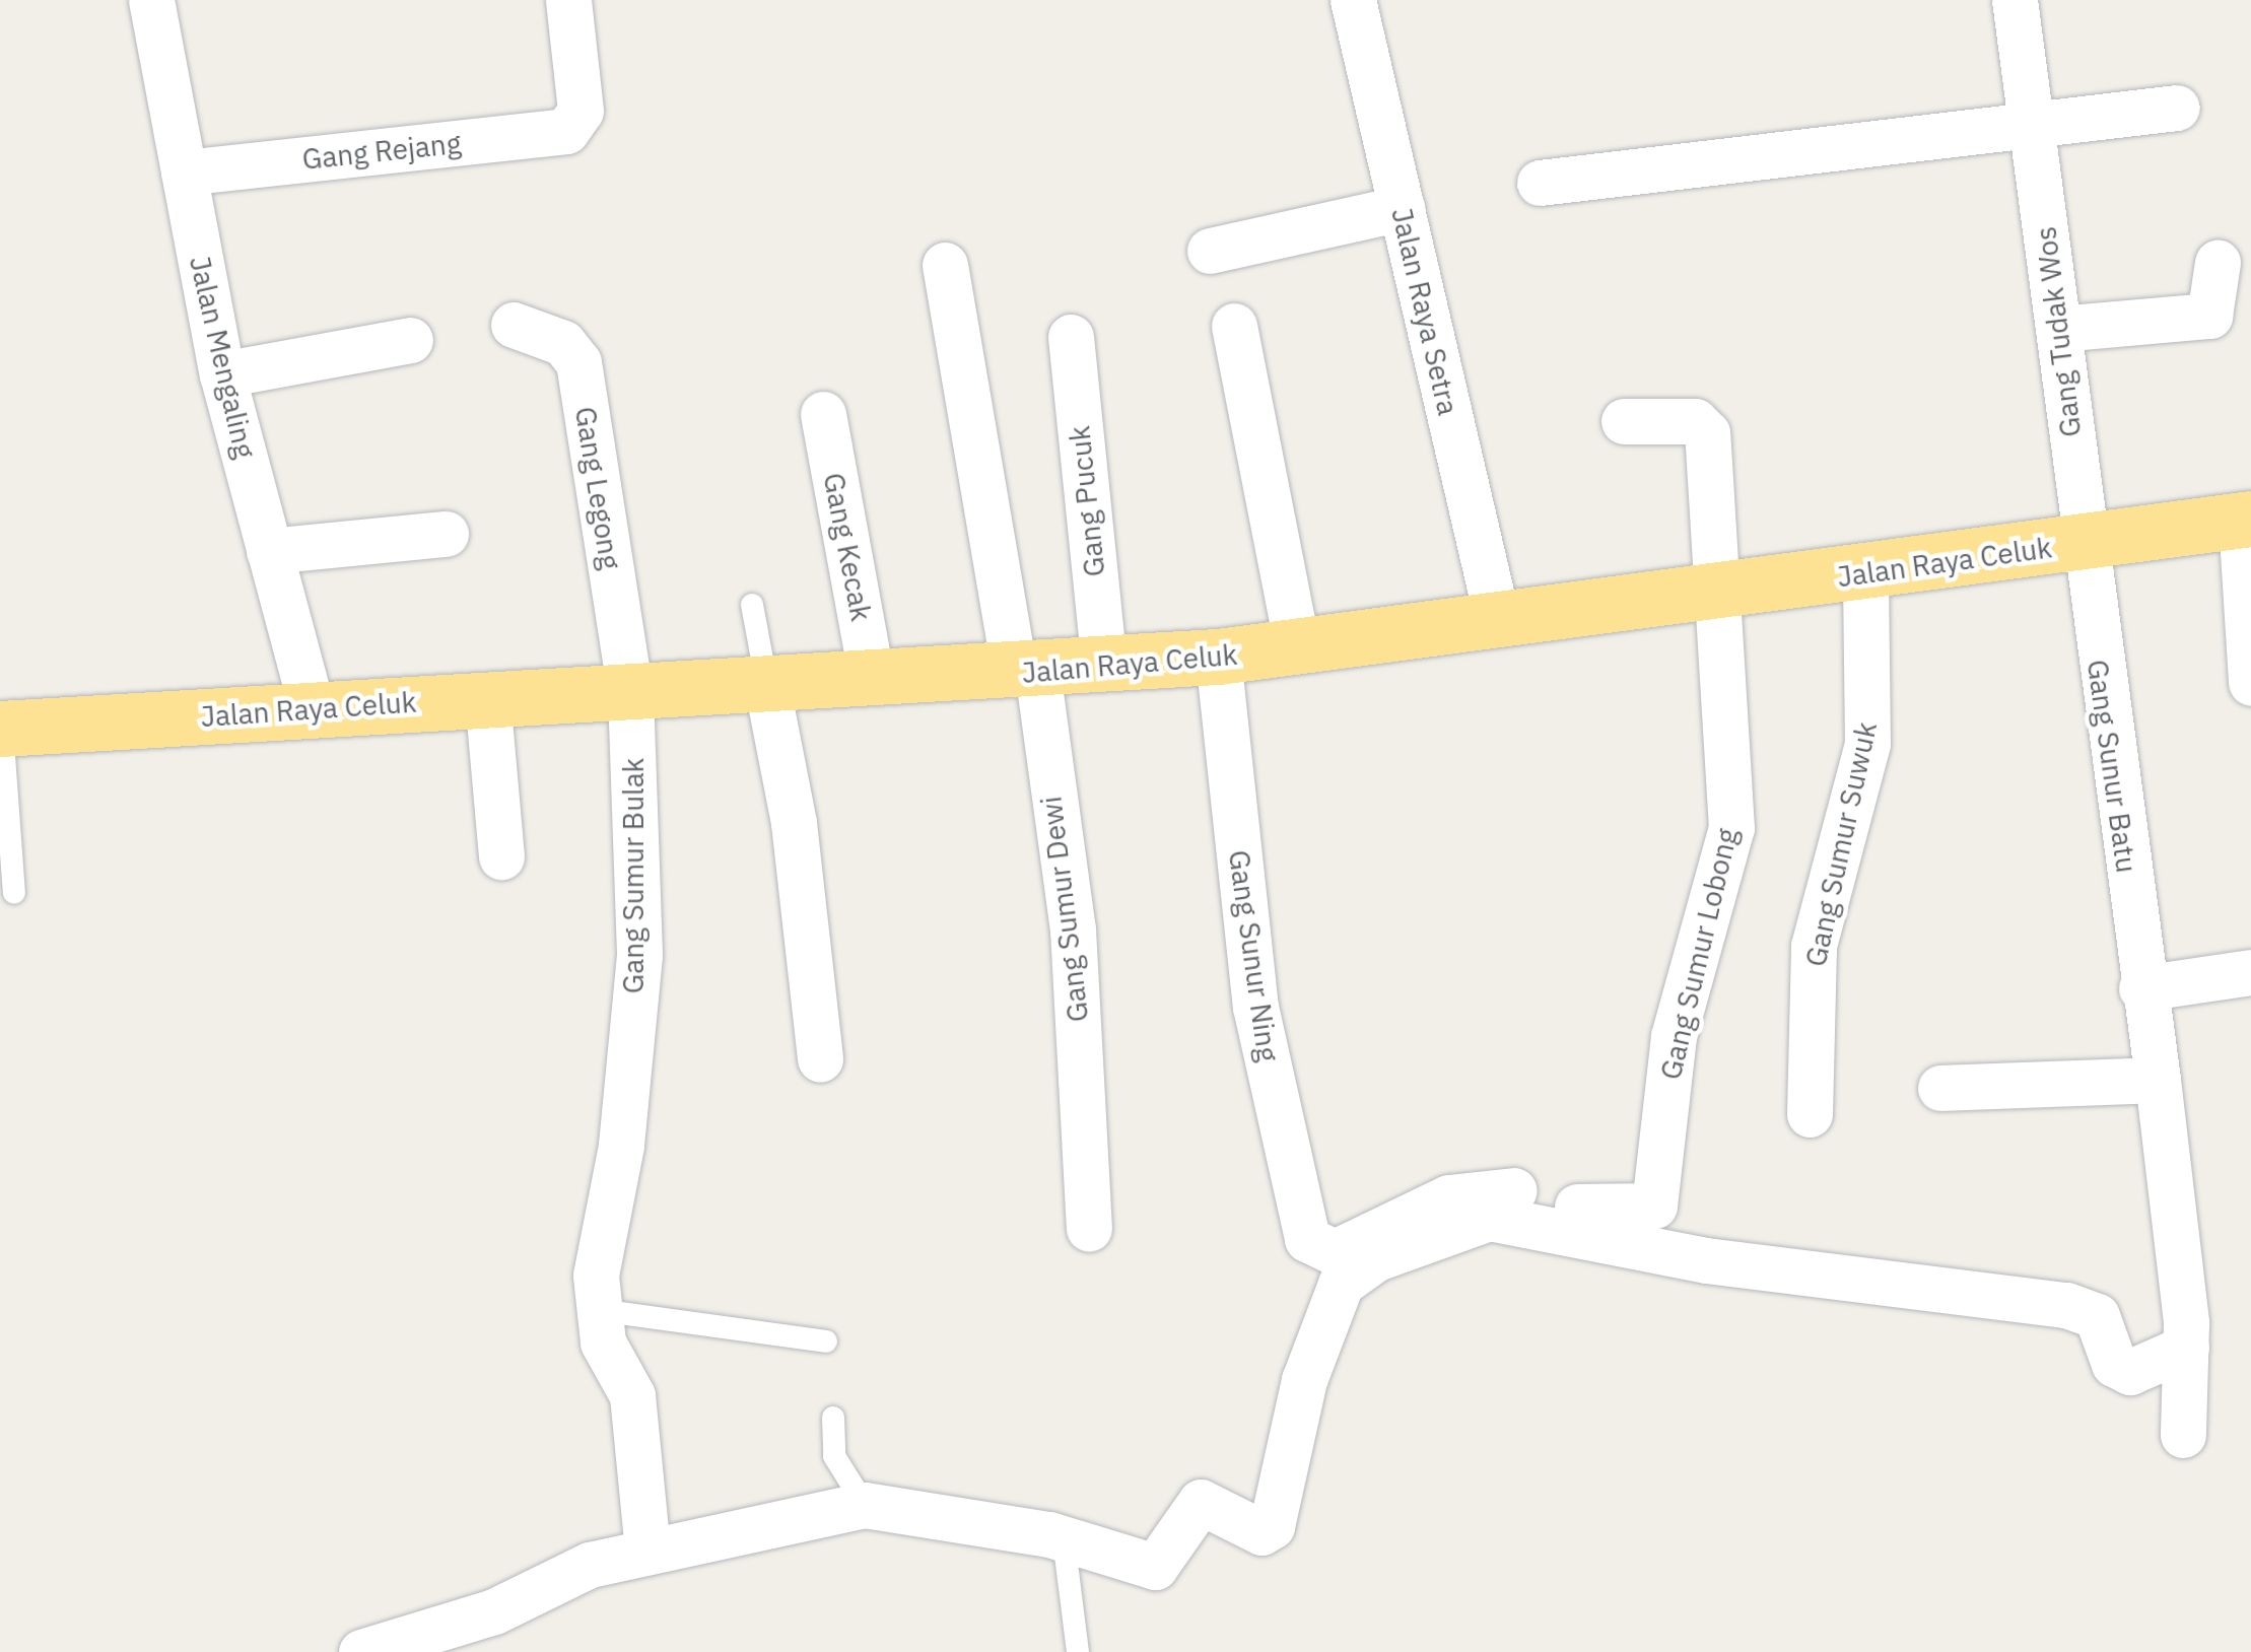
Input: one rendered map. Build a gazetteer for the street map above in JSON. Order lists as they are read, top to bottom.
{
  "streets": {
    "highway": ["Jalan Raya Celuk"],
    "street": [
      "Gang Rejang",
      "Jalan Raya Setra",
      "Gang Tudak Wos",
      "Jalan Mengaling",
      "Gang Legong",
      "Gang Pucuk",
      "Gang Kecak",
      "Gang Sunur Batu",
      "Gang Sumur Suwuk",
      "Gang Sumur Bulak",
      "Gang Sumur Dewi",
      "Gang Sumur Lobong",
      "Gang Sunur Ning"
    ]
  },
  "crossings": [
    ["Gang Rejang", "Jalan Mengaling"],
    ["Jalan Raya Setra", "Jalan Raya Celuk"],
    ["Gang Tudak Wos", "Jalan Raya Celuk"],
    ["Gang Tudak Wos", "Gang Sunur Batu"],
    ["Jalan Mengaling", "Jalan Raya Celuk"],
    ["Gang Legong", "Jalan Raya Celuk"],
    ["Gang Legong", "Gang Sumur Bulak"],
    ["Gang Pucuk", "Jalan Raya Celuk"],
    ["Gang Kecak", "Jalan Raya Celuk"],
    ["Jalan Raya Celuk", "Gang Sunur Batu"],
    ["Jalan Raya Celuk", "Gang Sumur Suwuk"],
    ["Jalan Raya Celuk", "Gang Sumur Bulak"],
    ["Jalan Raya Celuk", "Gang Sumur Dewi"],
    ["Jalan Raya Celuk", "Gang Sumur Lobong"],
    ["Jalan Raya Celuk", "Gang Sunur Ning"],
    ["Gang Sumur Lobong", "Gang Sunur Ning"]
  ]
}
